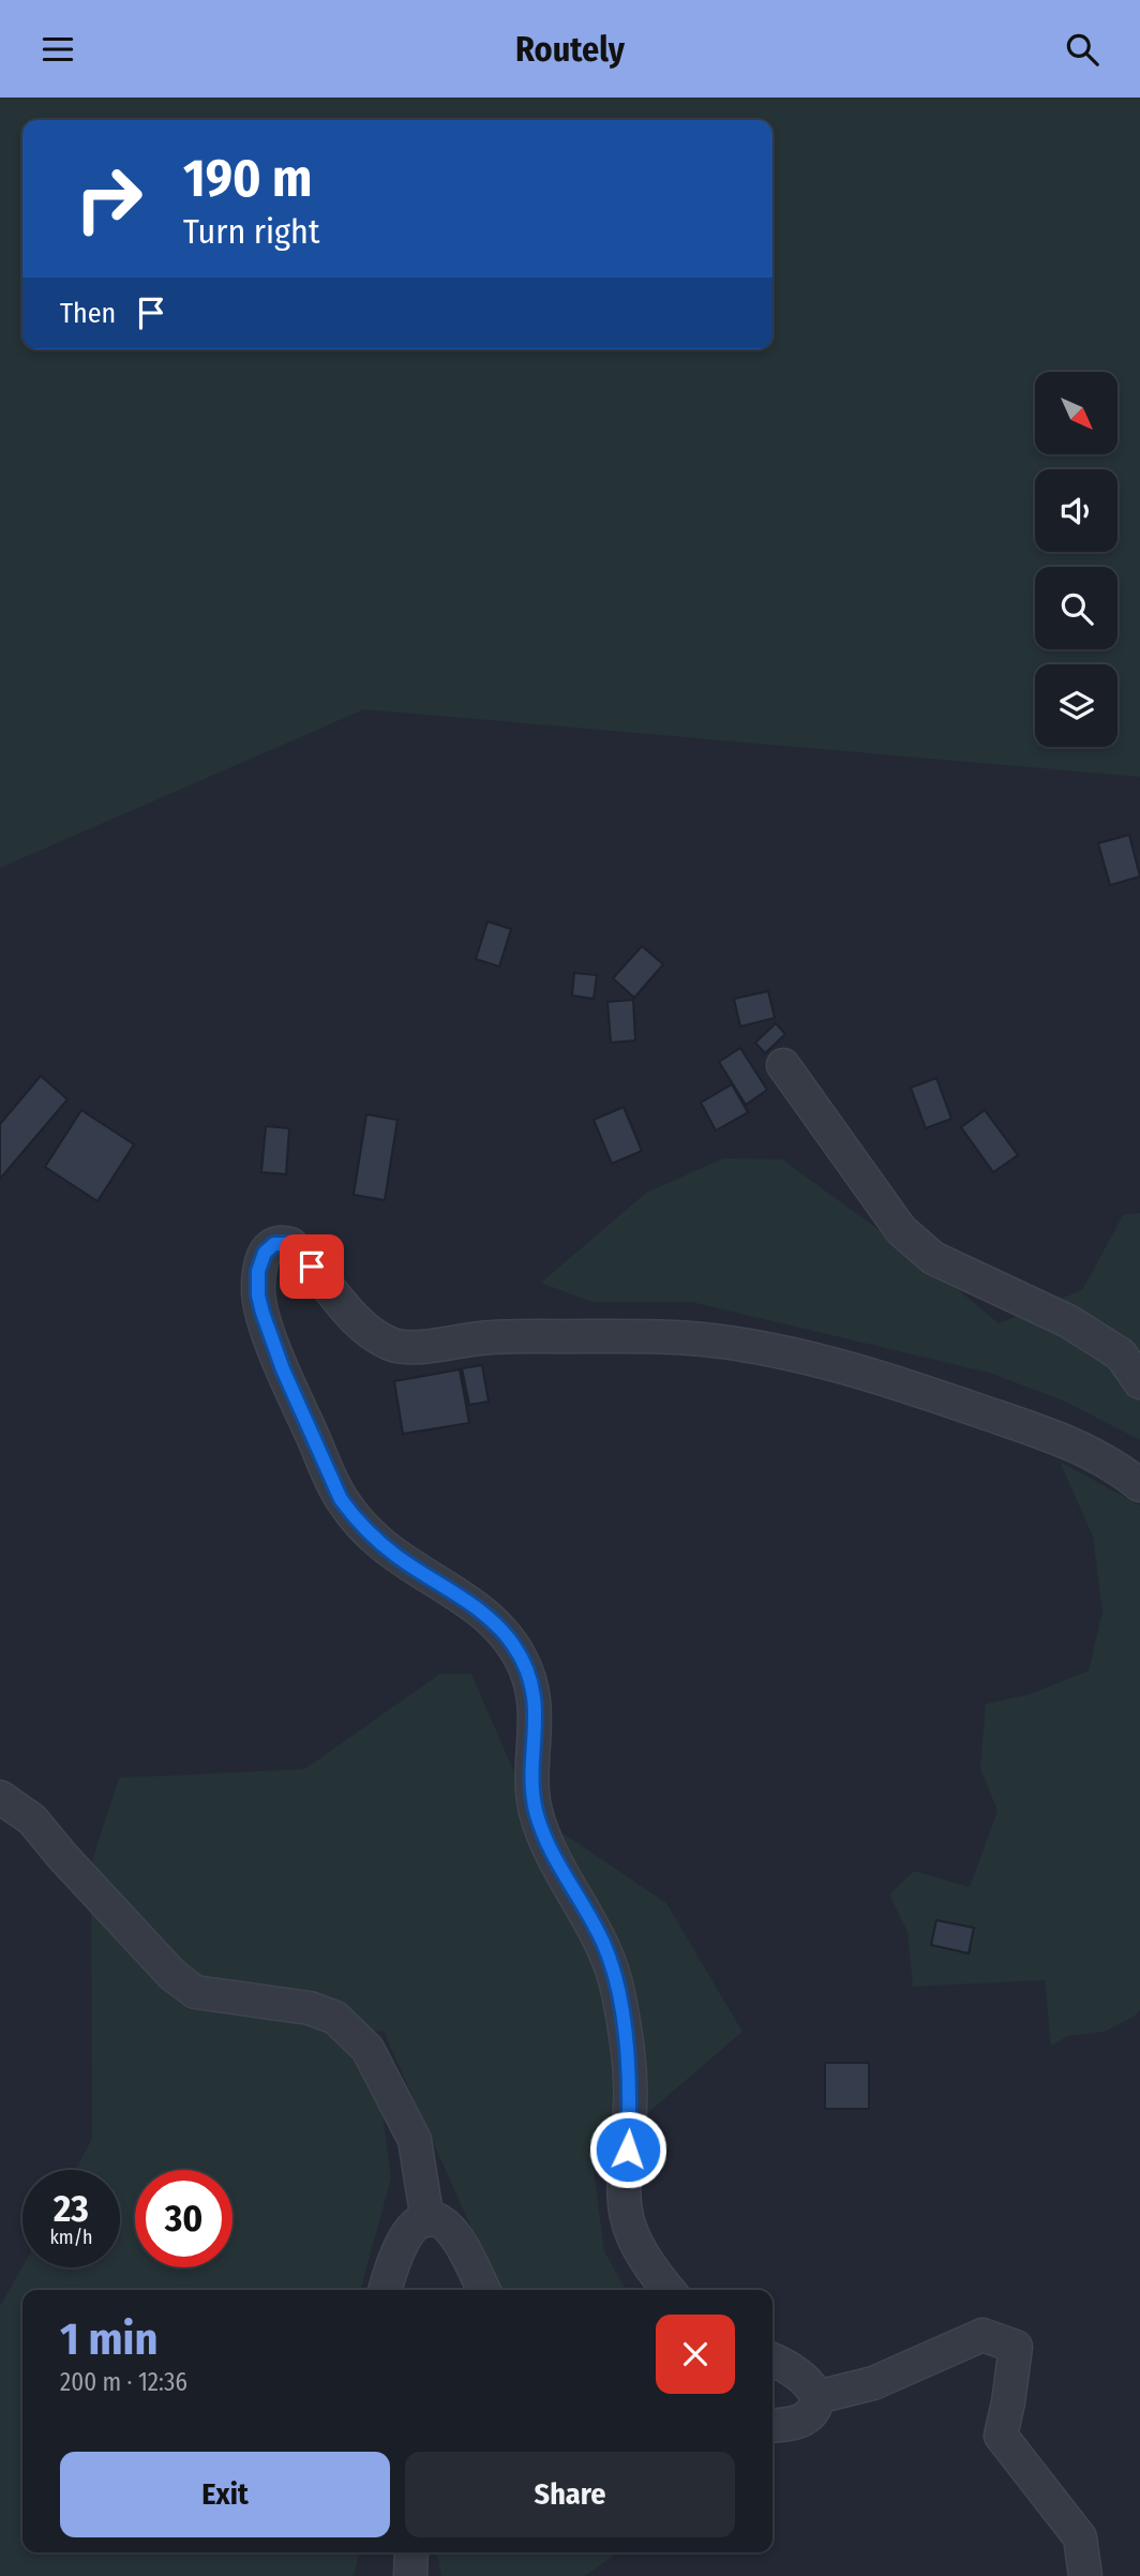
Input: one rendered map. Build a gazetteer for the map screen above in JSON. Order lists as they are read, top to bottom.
{
  "north": "bottom right",
  "page": {
    "header": "Routely",
    "turn": ["190 m", "Turn right"],
    "then": "Then",
    "speed": "23 km/h",
    "limit": "30",
    "heading": ["1 min", "200 m · 12:36"],
    "buttons": ["Exit", "Share"]
  }
}
